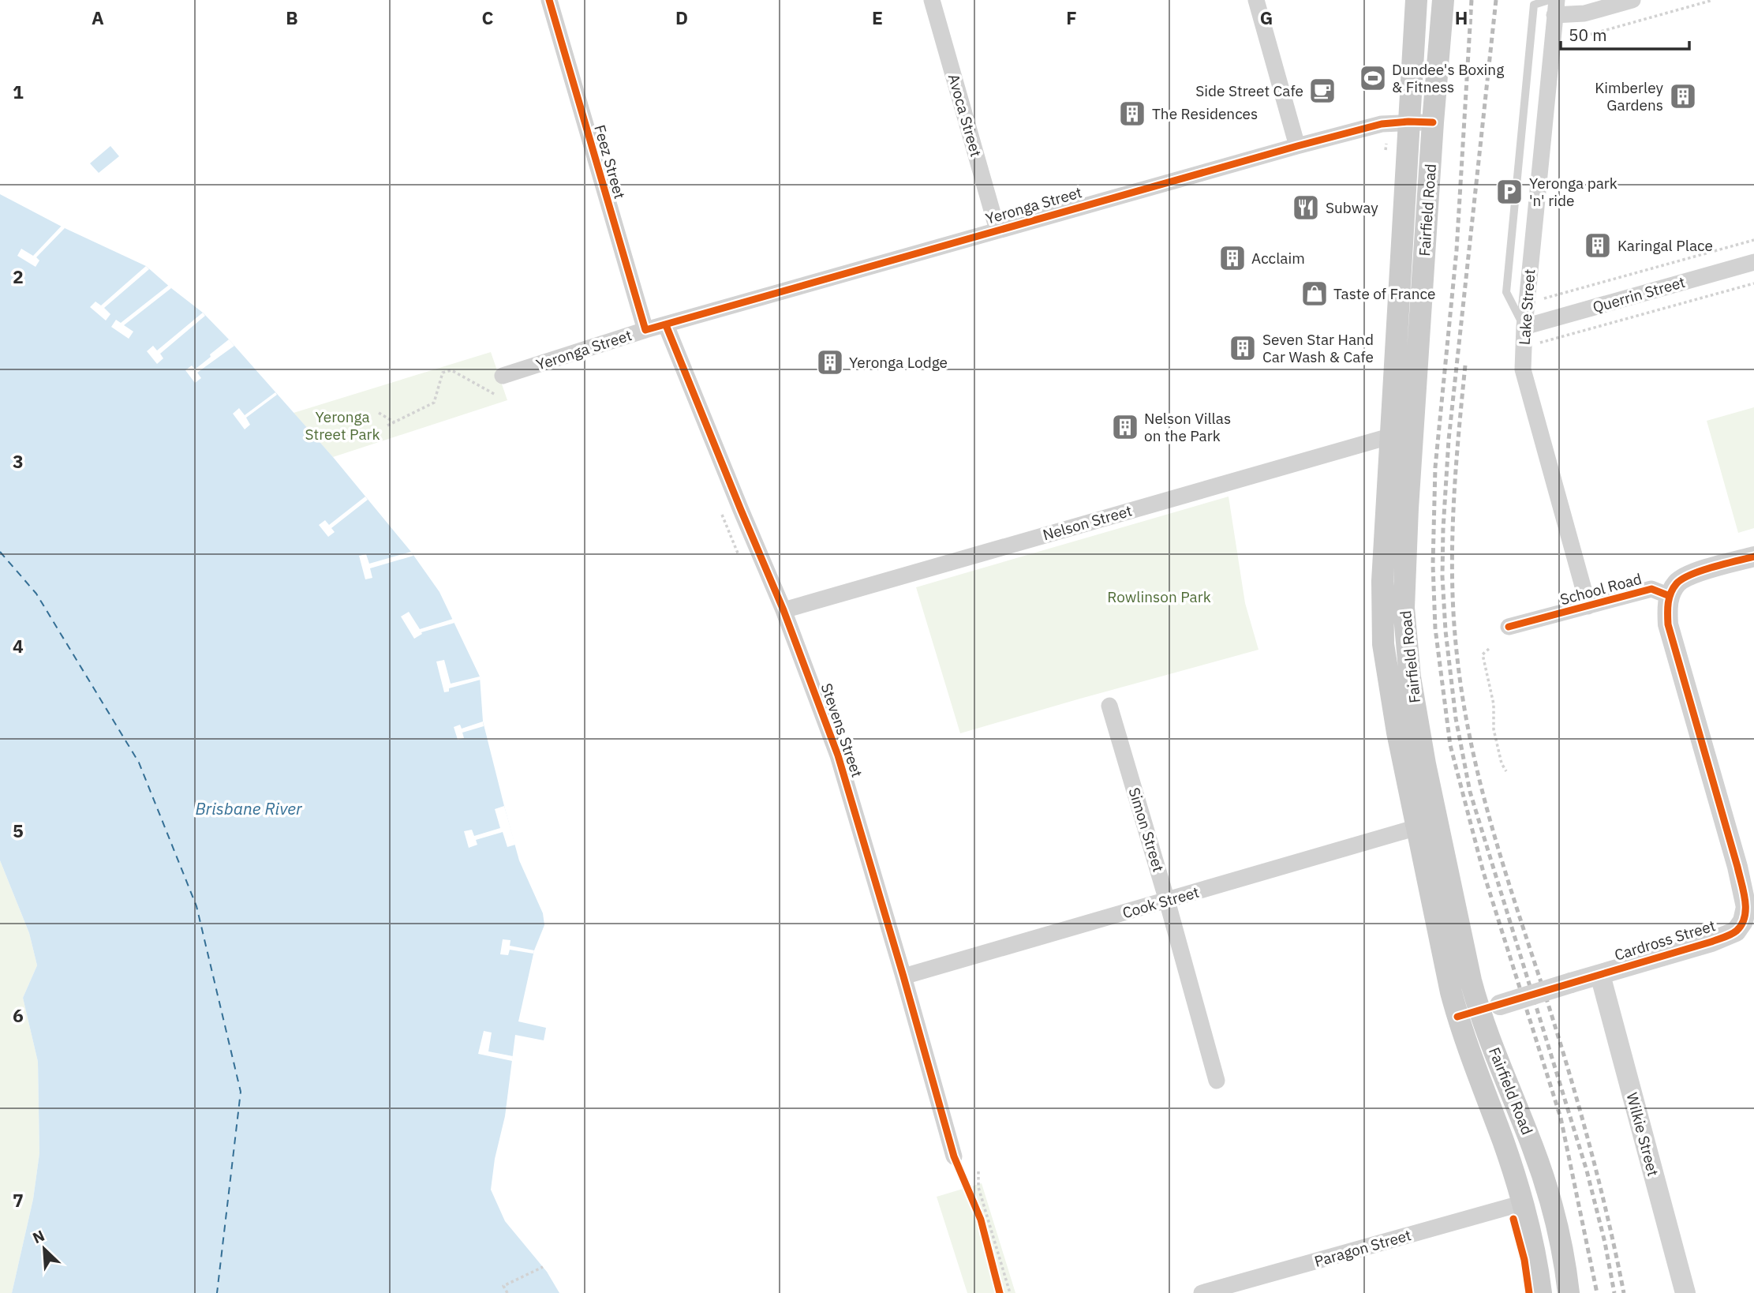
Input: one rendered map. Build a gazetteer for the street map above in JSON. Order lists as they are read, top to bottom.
{
  "streets": {
    "main road": ["Fairfield Road"],
    "street": [
      "Avoca Street",
      "Feez Street",
      "Yeronga Street",
      "Querrin Street",
      "Lake Street",
      "Nelson Street",
      "School Road",
      "Stevens Street",
      "Simon Street",
      "Cook Street",
      "Cardross Street",
      "Wilkie Street",
      "Paragon Street"
    ]
  },
  "crossings": [
    ["Avoca Street", "Yeronga Street"],
    ["Feez Street", "Yeronga Street"],
    ["Yeronga Street", "Fairfield Road"],
    ["Yeronga Street", "Stevens Street"],
    ["Fairfield Road", "Nelson Street"],
    ["Fairfield Road", "Cook Street"],
    ["Fairfield Road", "Cardross Street"],
    ["Fairfield Road", "Paragon Street"],
    ["Querrin Street", "Lake Street"],
    ["Lake Street", "School Road"],
    ["Nelson Street", "Stevens Street"],
    ["School Road", "Cardross Street"],
    ["Stevens Street", "Cook Street"],
    ["Simon Street", "Cook Street"],
    ["Cardross Street", "Wilkie Street"]
  ],
  "water": ["Brisbane River"],
  "parks": ["Yeronga Street Park", "Rowlinson Park"],
  "places": {
    "sports": ["Dundee's Boxing & Fitness"],
    "cafe": ["Side Street Cafe"],
    "building": [
      "Kimberley Gardens",
      "The Residences",
      "Karingal Place",
      "Acclaim",
      "Seven Star Hand Car Wash & Cafe",
      "Yeronga Lodge",
      "Nelson Villas on the Park"
    ],
    "parking": ["Yeronga park 'n' ride"],
    "restaurant": ["Subway"],
    "shop": ["Taste of France"]
  },
  "scale_bar": "50 m",
  "north": "top left",
  "grid": {
    "columns": [
      "A",
      "B",
      "C",
      "D",
      "E",
      "F",
      "G",
      "H"
    ],
    "rows": [
      "1",
      "2",
      "3",
      "4",
      "5",
      "6",
      "7"
    ]
  }
}
